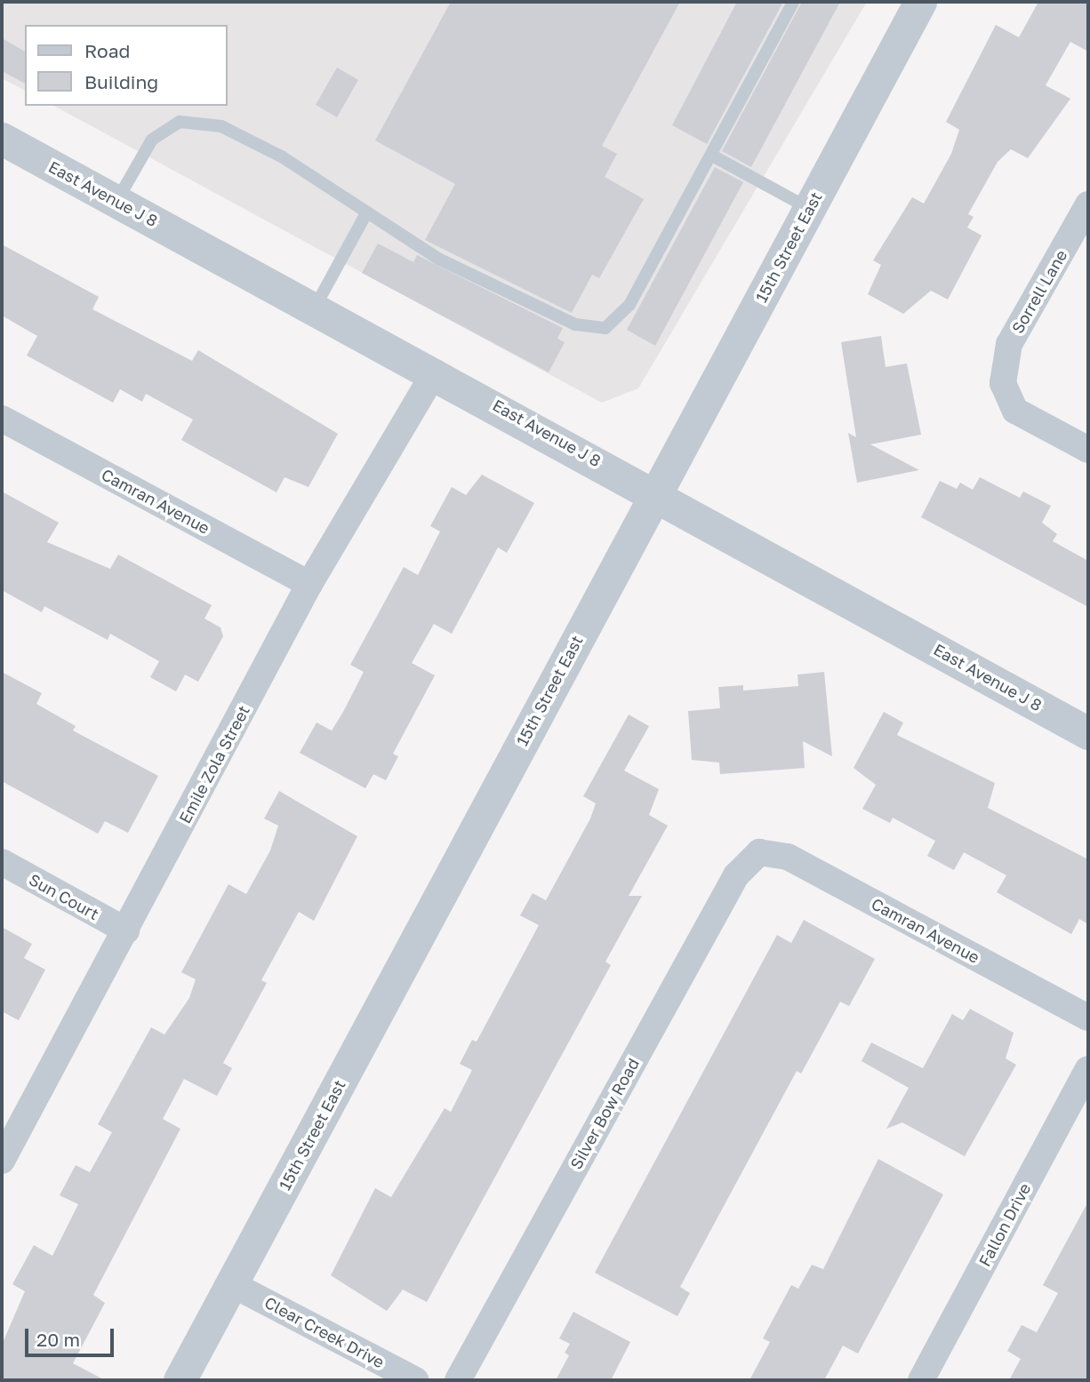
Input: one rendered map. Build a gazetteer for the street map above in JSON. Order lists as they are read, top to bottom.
{
  "streets": {
    "street": [
      "East Avenue J 8",
      "15th Street East",
      "Sorrell Lane",
      "Camran Avenue",
      "Emile Zola Street",
      "Sun Court",
      "Silver Bow Road",
      "Fallon Drive",
      "Clear Creek Drive"
    ]
  },
  "crossings": [
    ["East Avenue J 8", "15th Street East"],
    ["East Avenue J 8", "Emile Zola Street"],
    ["15th Street East", "Clear Creek Drive"],
    ["Camran Avenue", "Emile Zola Street"],
    ["Camran Avenue", "Silver Bow Road"],
    ["Emile Zola Street", "Sun Court"]
  ],
  "legend": ["Road", "Building"],
  "scale_bar": "20 m"
}
